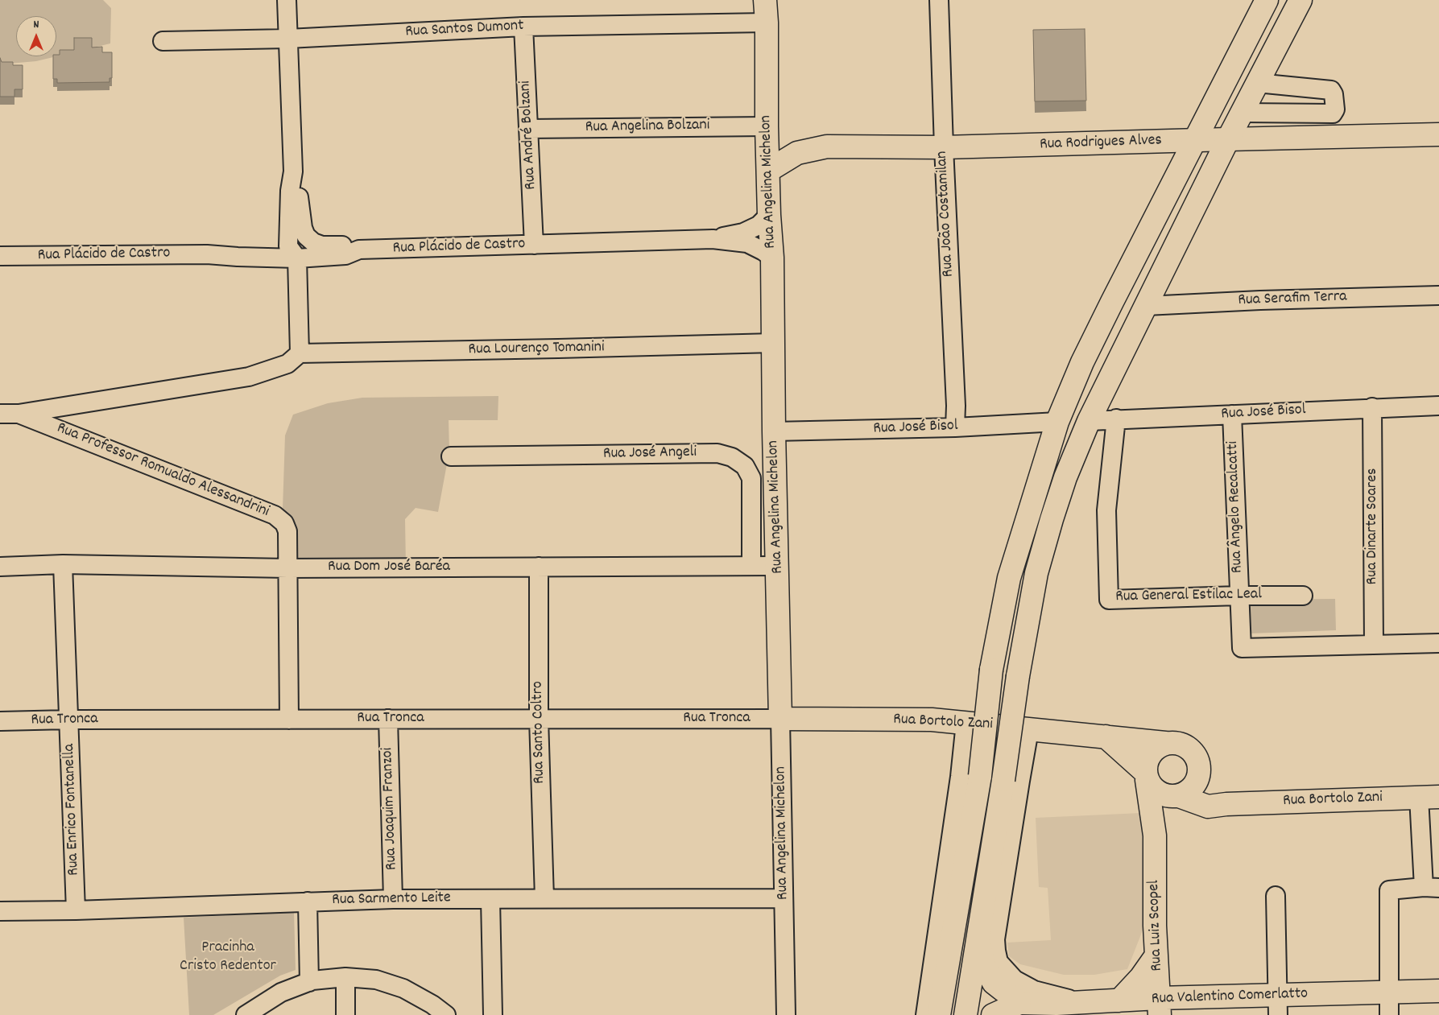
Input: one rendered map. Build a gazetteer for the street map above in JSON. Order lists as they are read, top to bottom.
{
  "streets": {
    "main road": [
      "Rua Rodrigues Alves",
      "Rua Angelina Michelon",
      "Rua Bortolo Zani",
      "Rua Luiz Scopel",
      "Rua Valentino Comerlatto"
    ],
    "street": [
      "Rua Santos Dumont",
      "Rua Angelina Bolzani",
      "Rua André Bolzani",
      "Rua João Costamilan",
      "Rua Plácido de Castro",
      "Rua Serafim Terra",
      "Rua Lourenço Tomanini",
      "Rua José Bisol",
      "Rua José Angeli",
      "Rua Professor Romualdo Alessandrini",
      "Rua Ângelo Recalcatti",
      "Rua Dinarte Soares",
      "Rua Dom José Baréa",
      "Rua General Estilac Leal",
      "Rua Tronca",
      "Rua Santo Coltro",
      "Rua Joaquim Franzoi",
      "Rua Enrico Fontanella",
      "Rua Sarmento Leite"
    ]
  },
  "crossings": [
    ["Rua Santos Dumont", "Rua André Bolzani"],
    ["Rua Santos Dumont", "Rua Angelina Michelon"],
    ["Rua Angelina Bolzani", "Rua André Bolzani"],
    ["Rua Angelina Bolzani", "Rua Angelina Michelon"],
    ["Rua André Bolzani", "Rua Plácido de Castro"],
    ["Rua Rodrigues Alves", "Rua Angelina Michelon"],
    ["Rua Rodrigues Alves", "Rua João Costamilan"],
    ["Rua Angelina Michelon", "Rua Plácido de Castro"],
    ["Rua Angelina Michelon", "Rua Lourenço Tomanini"],
    ["Rua Angelina Michelon", "Rua José Bisol"],
    ["Rua Angelina Michelon", "Rua Dom José Baréa"],
    ["Rua Angelina Michelon", "Rua Tronca"],
    ["Rua Angelina Michelon", "Rua Bortolo Zani"],
    ["Rua Angelina Michelon", "Rua Sarmento Leite"],
    ["Rua João Costamilan", "Rua José Bisol"],
    ["Rua José Bisol", "Rua Ângelo Recalcatti"],
    ["Rua José Bisol", "Rua Dinarte Soares"],
    ["Rua José Bisol", "Rua General Estilac Leal"],
    ["Rua José Angeli", "Rua Dom José Baréa"],
    ["Rua Professor Romualdo Alessandrini", "Rua Dom José Baréa"],
    ["Rua Professor Romualdo Alessandrini", "Rua Tronca"],
    ["Rua Ângelo Recalcatti", "Rua Dinarte Soares"],
    ["Rua Ângelo Recalcatti", "Rua General Estilac Leal"],
    ["Rua Dom José Baréa", "Rua Santo Coltro"],
    ["Rua Dom José Baréa", "Rua Enrico Fontanella"],
    ["Rua Tronca", "Rua Bortolo Zani"],
    ["Rua Tronca", "Rua Santo Coltro"],
    ["Rua Tronca", "Rua Joaquim Franzoi"],
    ["Rua Tronca", "Rua Enrico Fontanella"],
    ["Rua Bortolo Zani", "Rua Luiz Scopel"],
    ["Rua Santo Coltro", "Rua Sarmento Leite"],
    ["Rua Joaquim Franzoi", "Rua Sarmento Leite"],
    ["Rua Enrico Fontanella", "Rua Sarmento Leite"],
    ["Rua Luiz Scopel", "Rua Valentino Comerlatto"]
  ],
  "parks": ["Pracinha Cristo Redentor"],
  "north": "top"
}
